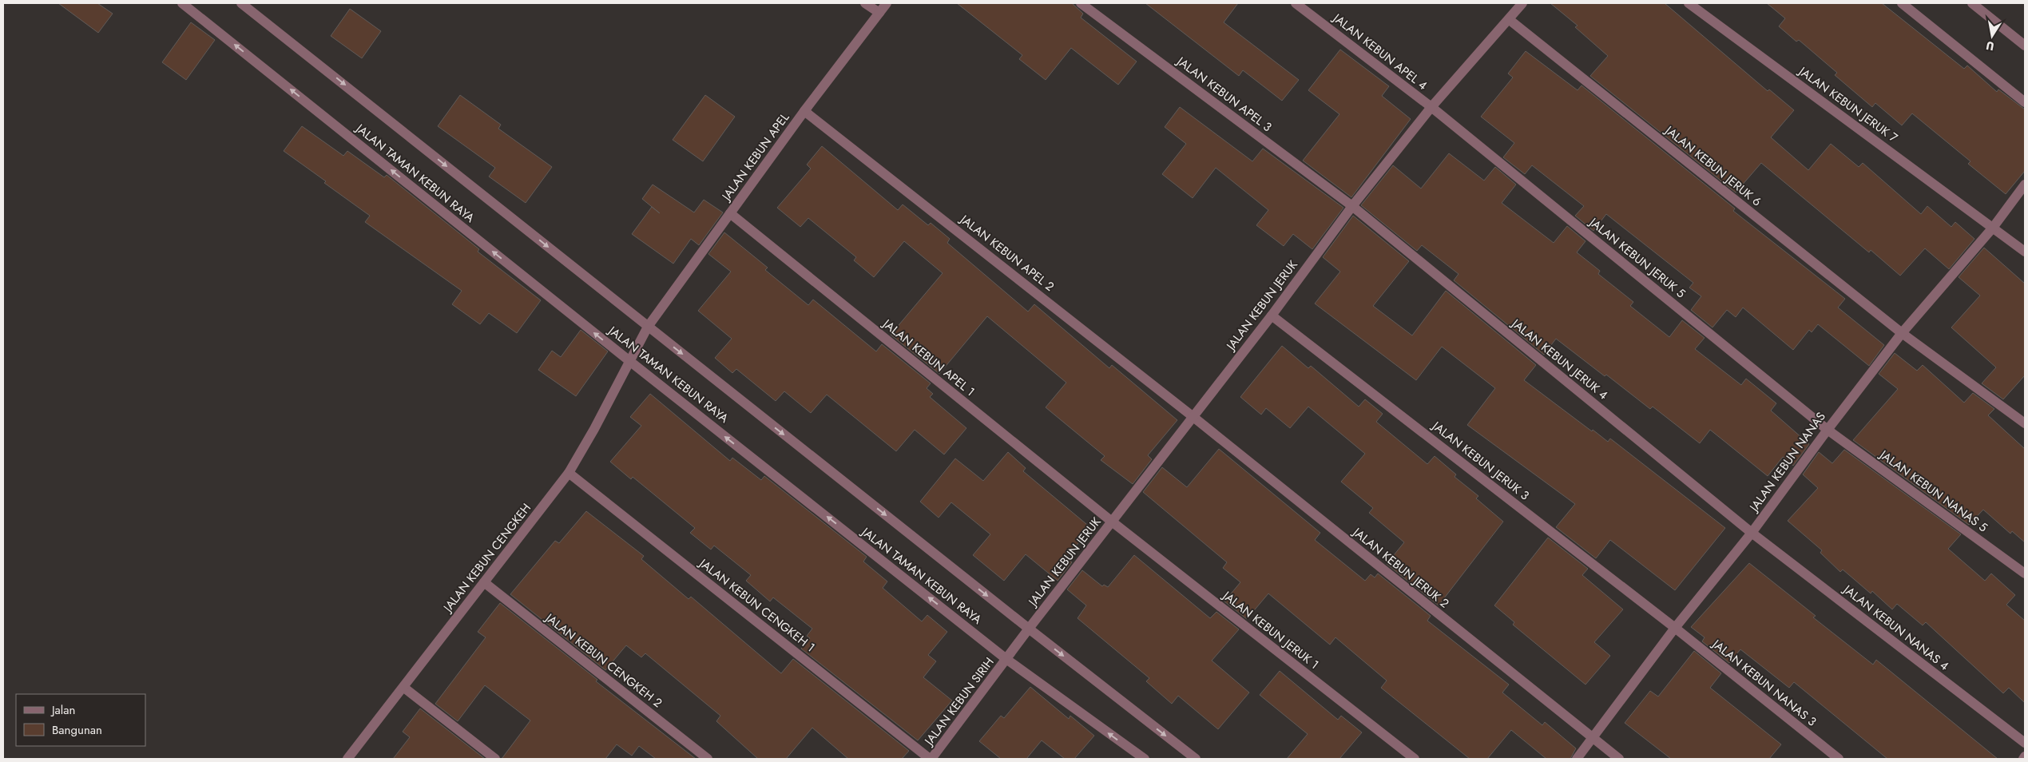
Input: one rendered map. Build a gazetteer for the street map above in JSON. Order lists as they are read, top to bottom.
{
  "streets": {
    "street": [
      "JALAN KEBUN APEL 4",
      "JALAN KEBUN APEL 3",
      "JALAN KEBUN JERUK 7",
      "JALAN KEBUN APEL",
      "JALAN KEBUN JERUK 6",
      "JALAN TAMAN KEBUN RAYA",
      "JALAN KEBUN APEL 2",
      "JALAN KEBUN JERUK 5",
      "JALAN KEBUN JERUK",
      "JALAN KEBUN APEL 1",
      "JALAN KEBUN JERUK 4",
      "JALAN KEBUN JERUK 3",
      "JALAN KEBUN NANAS",
      "JALAN KEBUN NANAS 5",
      "JALAN KEBUN CENGKEH",
      "JALAN KEBUN JERUK 2",
      "JALAN KEBUN CENGKEH 1",
      "JALAN KEBUN NANAS 4",
      "JALAN KEBUN JERUK 1",
      "JALAN KEBUN CENGKEH 2",
      "JALAN KEBUN NANAS 3",
      "JALAN KEBUN SIRIH"
    ]
  },
  "crossings": [
    ["JALAN KEBUN APEL 4", "JALAN KEBUN JERUK 5"],
    ["JALAN KEBUN APEL 4", "JALAN KEBUN JERUK"],
    ["JALAN KEBUN APEL 3", "JALAN KEBUN JERUK"],
    ["JALAN KEBUN APEL 3", "JALAN KEBUN JERUK 4"],
    ["JALAN KEBUN JERUK 7", "JALAN KEBUN NANAS"],
    ["JALAN KEBUN APEL", "JALAN TAMAN KEBUN RAYA"],
    ["JALAN KEBUN APEL", "JALAN KEBUN APEL 2"],
    ["JALAN KEBUN APEL", "JALAN KEBUN APEL 1"],
    ["JALAN KEBUN APEL", "JALAN KEBUN CENGKEH"],
    ["JALAN KEBUN JERUK 6", "JALAN KEBUN JERUK"],
    ["JALAN KEBUN JERUK 6", "JALAN KEBUN NANAS"],
    ["JALAN TAMAN KEBUN RAYA", "JALAN KEBUN JERUK"],
    ["JALAN TAMAN KEBUN RAYA", "JALAN KEBUN CENGKEH"],
    ["JALAN TAMAN KEBUN RAYA", "JALAN KEBUN SIRIH"],
    ["JALAN KEBUN APEL 2", "JALAN KEBUN JERUK"],
    ["JALAN KEBUN APEL 2", "JALAN KEBUN JERUK 2"],
    ["JALAN KEBUN JERUK 5", "JALAN KEBUN JERUK"],
    ["JALAN KEBUN JERUK 5", "JALAN KEBUN NANAS"],
    ["JALAN KEBUN JERUK 5", "JALAN KEBUN NANAS 5"],
    ["JALAN KEBUN JERUK", "JALAN KEBUN APEL 1"],
    ["JALAN KEBUN JERUK", "JALAN KEBUN JERUK 4"],
    ["JALAN KEBUN JERUK", "JALAN KEBUN JERUK 3"],
    ["JALAN KEBUN JERUK", "JALAN KEBUN JERUK 2"],
    ["JALAN KEBUN JERUK", "JALAN KEBUN JERUK 1"],
    ["JALAN KEBUN JERUK", "JALAN KEBUN SIRIH"],
    ["JALAN KEBUN APEL 1", "JALAN KEBUN JERUK 1"],
    ["JALAN KEBUN JERUK 4", "JALAN KEBUN NANAS"],
    ["JALAN KEBUN JERUK 4", "JALAN KEBUN NANAS 4"],
    ["JALAN KEBUN JERUK 3", "JALAN KEBUN NANAS"],
    ["JALAN KEBUN JERUK 3", "JALAN KEBUN NANAS 3"],
    ["JALAN KEBUN NANAS", "JALAN KEBUN NANAS 5"],
    ["JALAN KEBUN NANAS", "JALAN KEBUN JERUK 2"],
    ["JALAN KEBUN NANAS", "JALAN KEBUN NANAS 4"],
    ["JALAN KEBUN NANAS", "JALAN KEBUN NANAS 3"],
    ["JALAN KEBUN CENGKEH", "JALAN KEBUN CENGKEH 1"],
    ["JALAN KEBUN CENGKEH", "JALAN KEBUN CENGKEH 2"],
    ["JALAN KEBUN CENGKEH 1", "JALAN KEBUN SIRIH"]
  ],
  "legend": ["Jalan", "Bangunan"],
  "north": "bottom"
}
